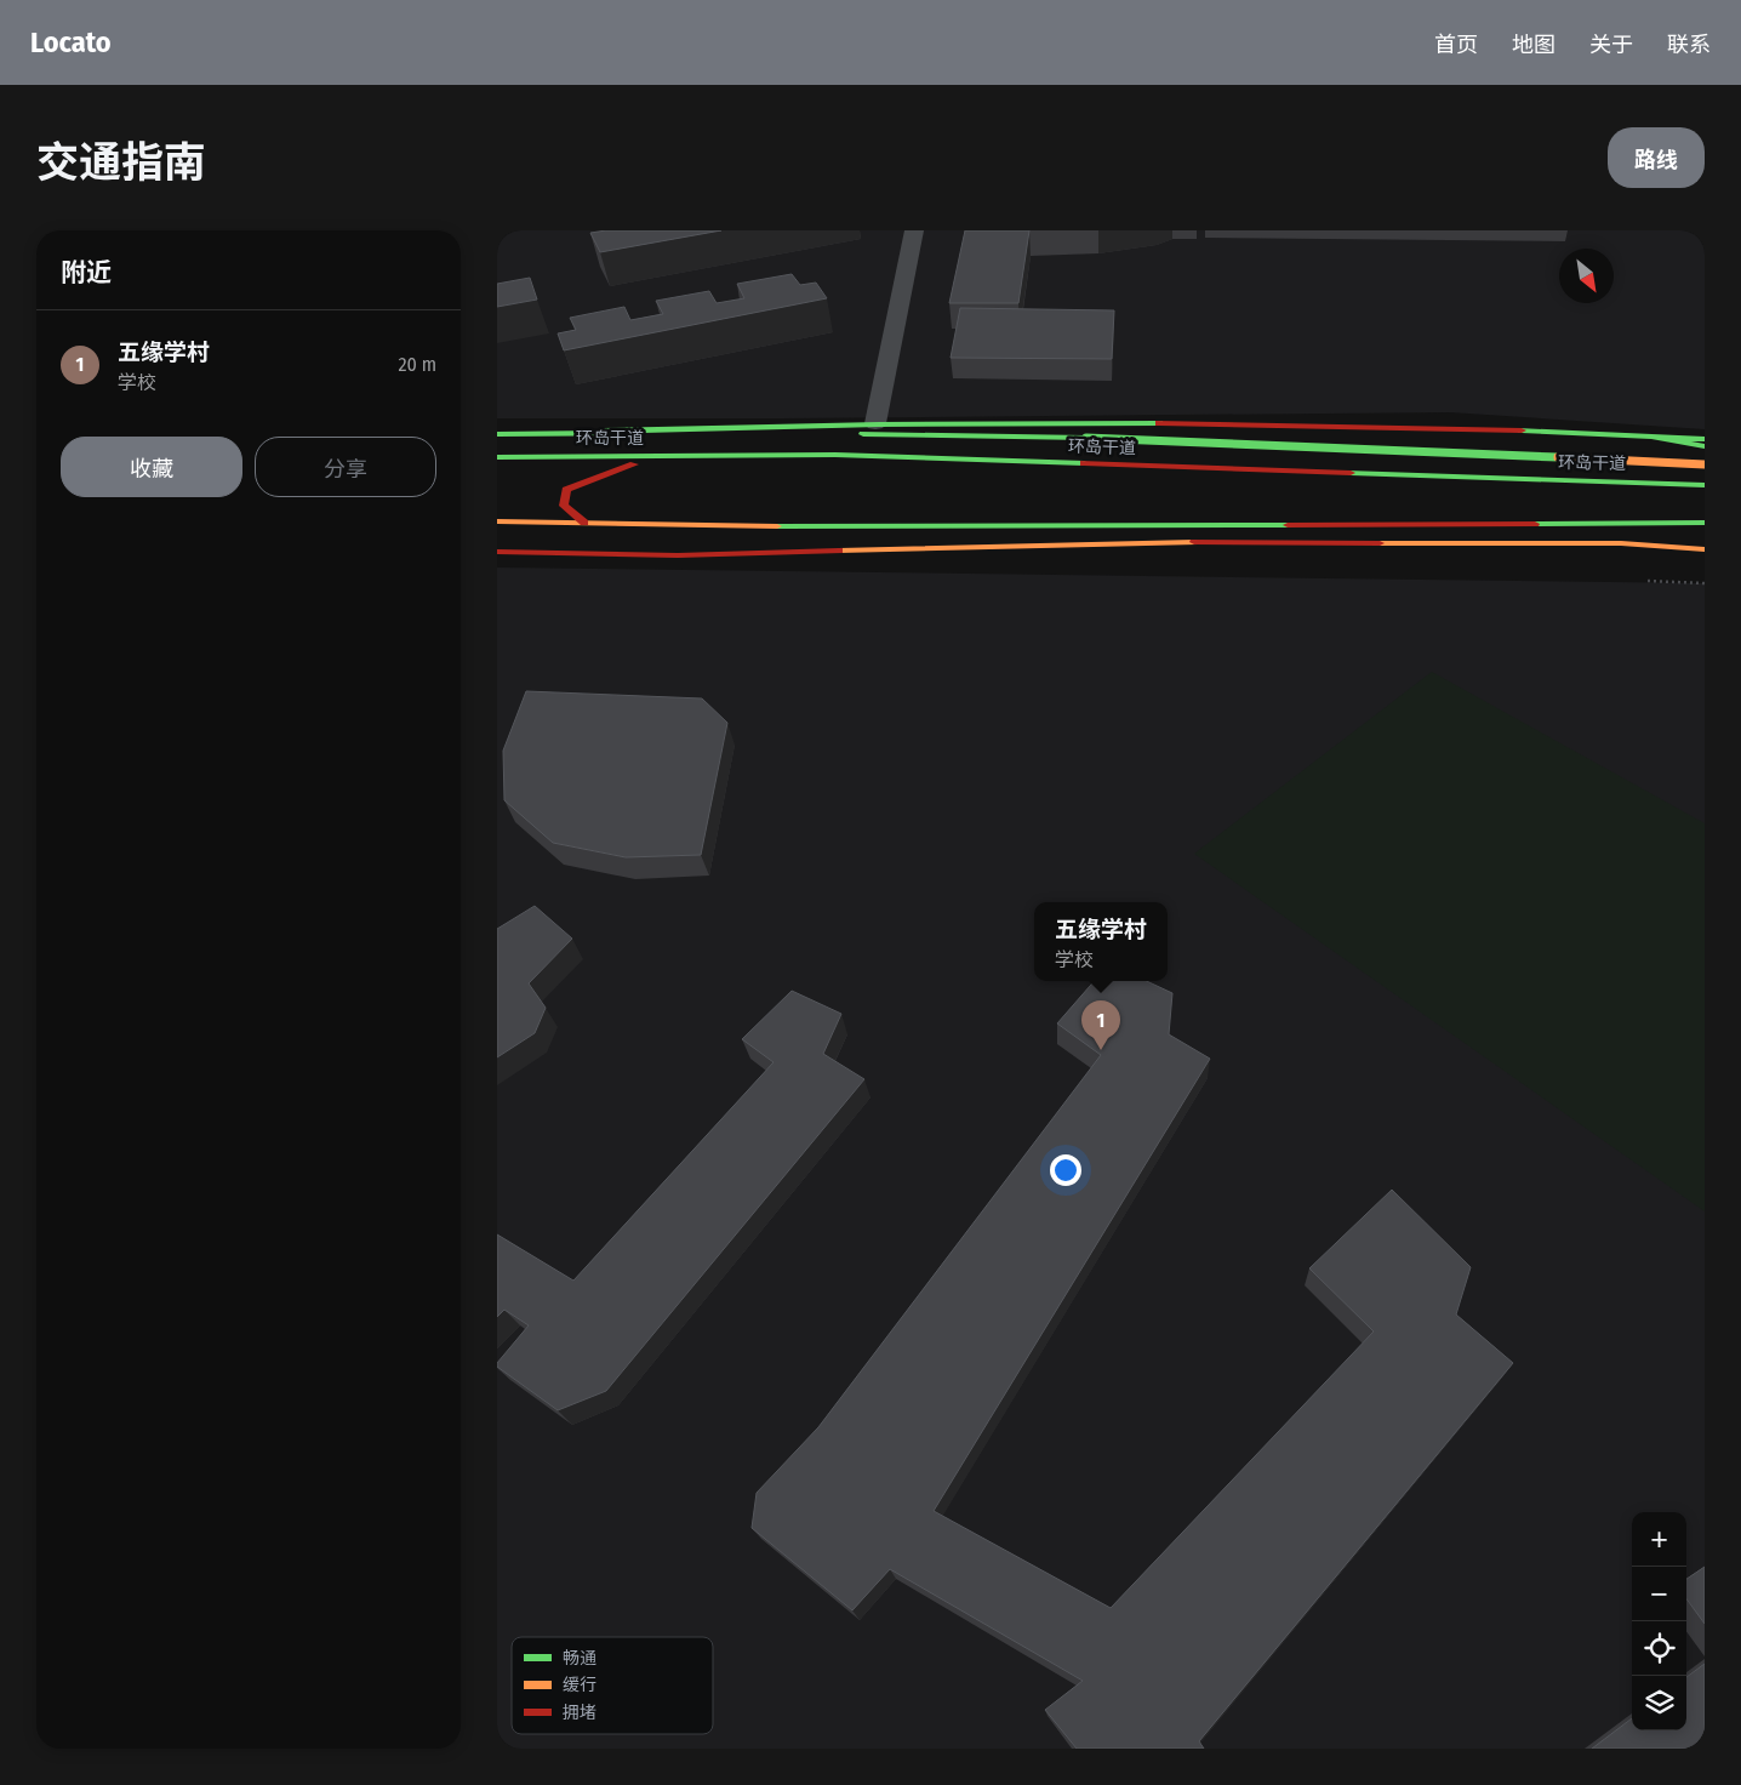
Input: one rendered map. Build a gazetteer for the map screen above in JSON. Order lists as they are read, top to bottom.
{
  "streets": {
    "main road": ["环岛干道"]
  },
  "legend": ["畅通", "缓行", "拥堵"],
  "north": "bottom right",
  "page": {
    "header": "Locato",
    "nav": [
      "首页",
      "地图",
      "关于",
      "联系"
    ],
    "title": "交通指南",
    "buttons": [
      "路线",
      ["收藏", "分享"]
    ],
    "heading": "附近",
    "list": [
      {
        "mark": "1",
        "name": "五缘学村",
        "note": "学校",
        "value": "20 m"
      }
    ],
    "popup": ["五缘学村", "学校"],
    "pins": "1",
    "map_buttons": ["+", "−"]
  }
}
